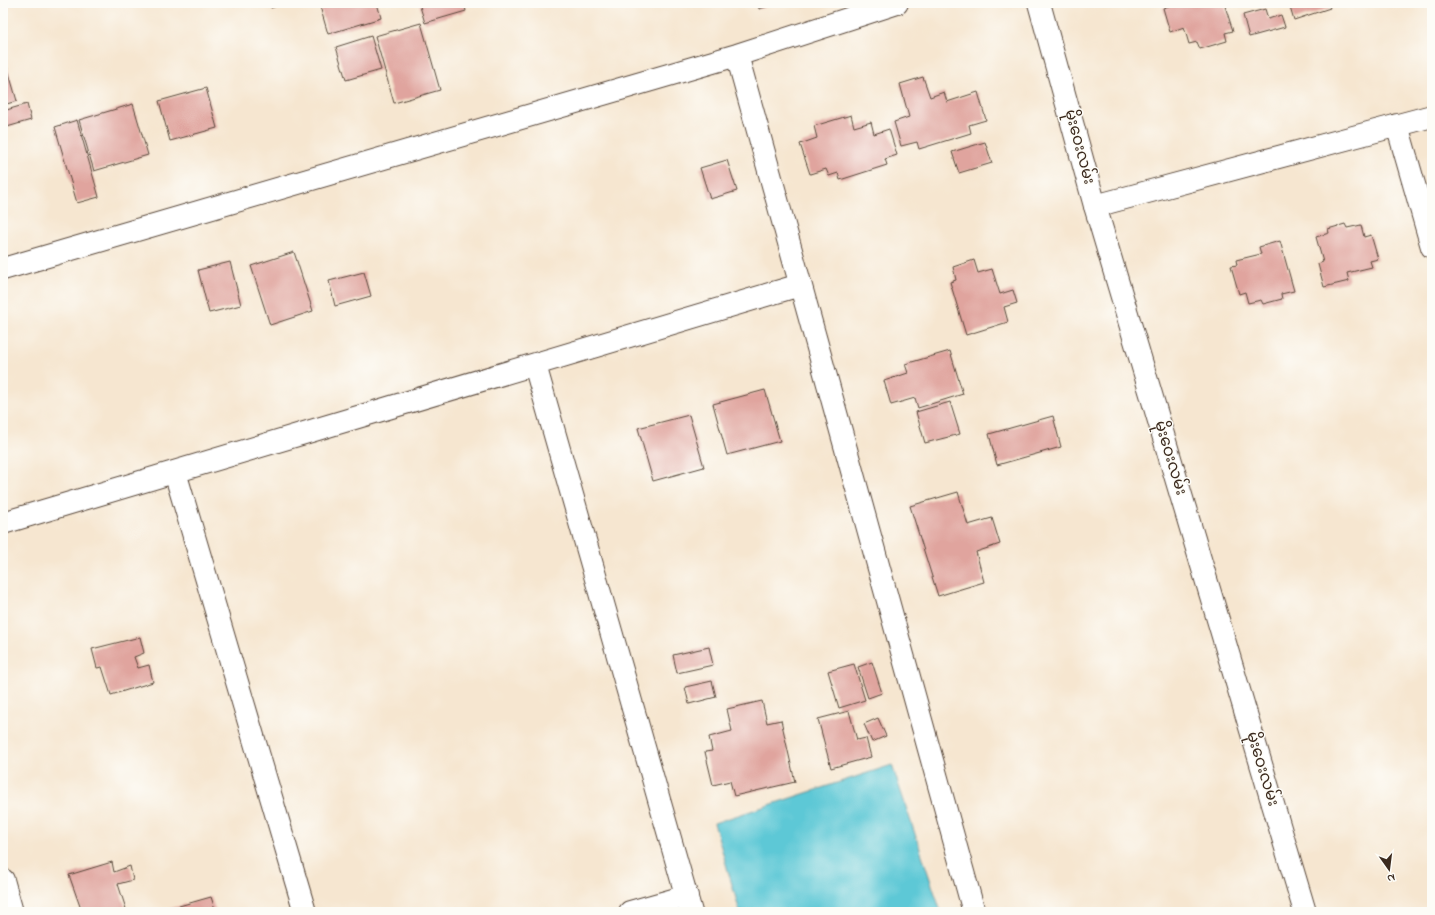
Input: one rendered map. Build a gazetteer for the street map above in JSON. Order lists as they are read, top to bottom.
{
  "streets": {
    "street": ["မိုးဝေးလမ်း"]
  },
  "north": "bottom"
}
